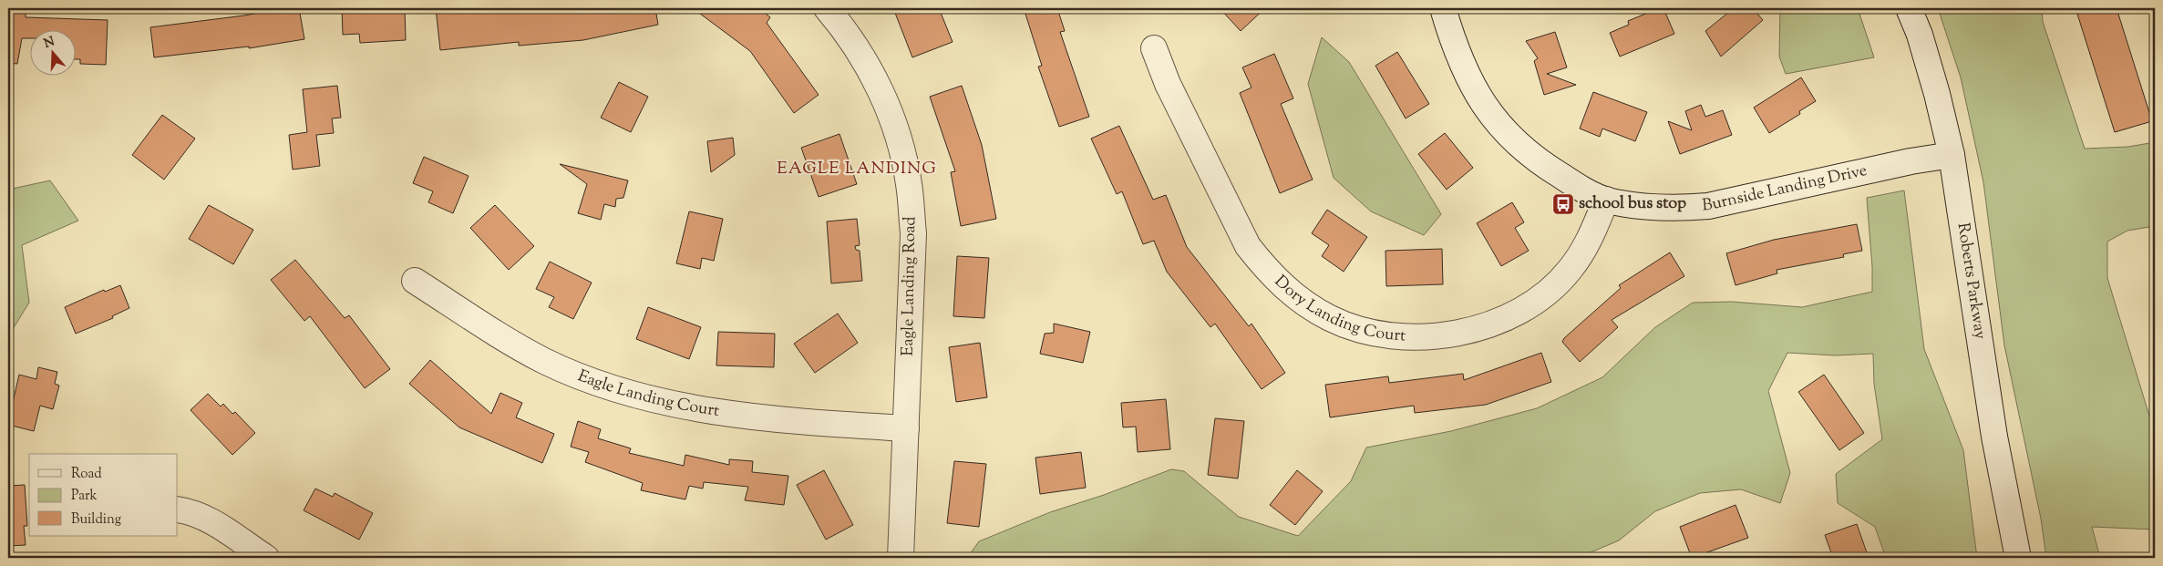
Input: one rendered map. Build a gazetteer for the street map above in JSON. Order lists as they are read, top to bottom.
{
  "streets": {
    "street": [
      "Burnside Landing Drive",
      "Roberts Parkway",
      "Eagle Landing Road",
      "Dory Landing Court",
      "Eagle Landing Court"
    ]
  },
  "crossings": [
    ["Burnside Landing Drive", "Roberts Parkway"],
    ["Burnside Landing Drive", "Dory Landing Court"],
    ["Eagle Landing Road", "Eagle Landing Court"]
  ],
  "districts": ["EAGLE LANDING"],
  "places": {
    "bus stop": ["school bus stop"]
  },
  "legend": ["Road", "Park", "Building"],
  "north": "top"
}
